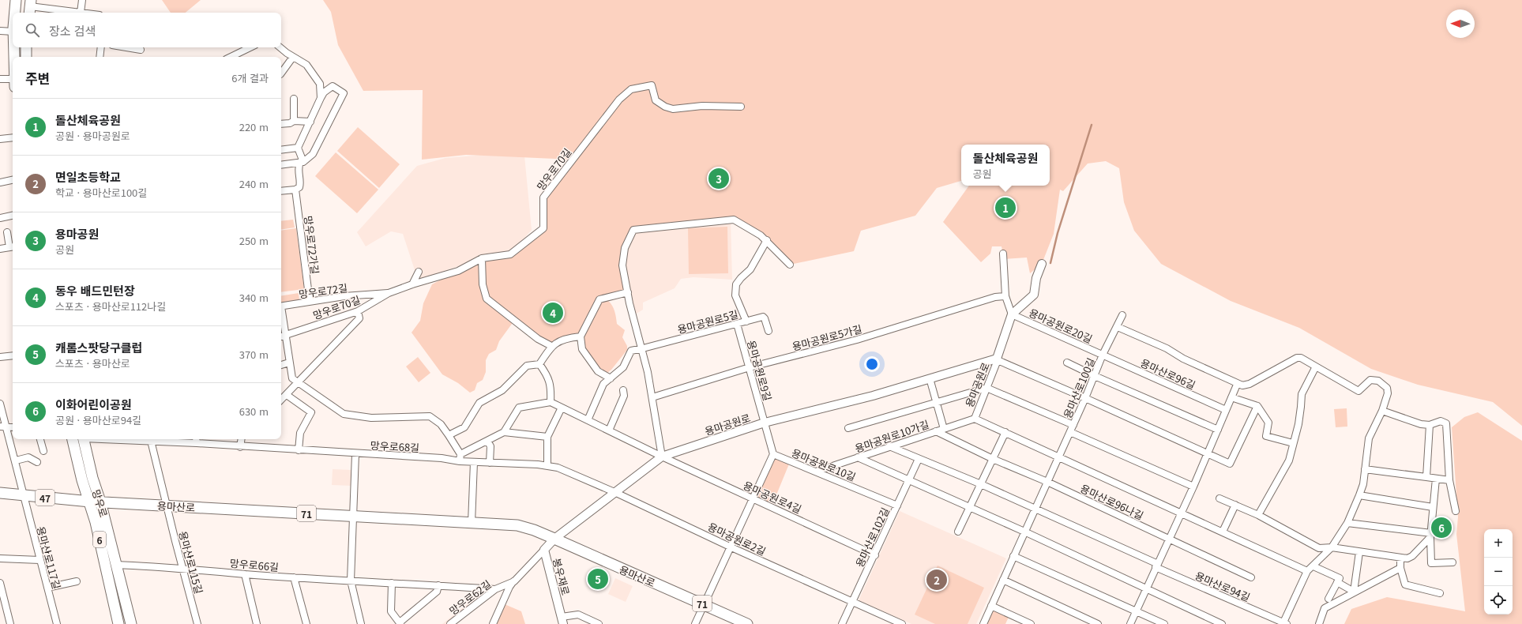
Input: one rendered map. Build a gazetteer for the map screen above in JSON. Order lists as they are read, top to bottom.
{
  "streets": {
    "main road": [
      "47",
      "망우로",
      "용마산로",
      "71",
      "6"
    ],
    "street": [
      "망우로70길",
      "망우로72가길",
      "망우로72길",
      "용마공원로5길",
      "용마공원로20길",
      "용마공원로5가길",
      "용마공원로9길",
      "용마산로96길",
      "용마공원로",
      "용마산로100길",
      "용마공원로10가길",
      "망우로68길",
      "용마공원로10길",
      "용마공원로4길",
      "용마산로96나길",
      "용마산로102길",
      "용마공원로2길",
      "용마산로117길",
      "용마산로115길",
      "망우로66길",
      "봉우재로",
      "용마산로94길",
      "망우로62길"
    ]
  },
  "crossings": [
    ["망우로70길", "망우로72길"],
    ["망우로72가길", "망우로72길"],
    ["용마공원로5길", "용마공원로9길"],
    ["용마공원로20길", "용마산로96길"],
    ["용마공원로20길", "용마공원로"],
    ["용마공원로20길", "용마산로100길"],
    ["용마공원로5가길", "용마공원로9길"],
    ["용마공원로9길", "용마공원로"],
    ["용마산로96길", "용마산로100길"],
    ["용마공원로", "용마공원로10가길"],
    ["용마공원로", "망우로68길"],
    ["용마공원로", "용마공원로4길"],
    ["용마공원로", "용마산로"],
    ["용마공원로", "용마공원로2길"],
    ["용마공원로", "봉우재로"],
    ["용마산로100길", "용마산로96나길"],
    ["용마산로100길", "용마산로94길"],
    ["용마공원로10가길", "용마공원로10길"],
    ["용마공원로10가길", "용마산로94길"],
    ["망우로68길", "용마공원로2길"],
    ["망우로68길", "용마산로115길"],
    ["용마공원로10길", "용마산로102길"],
    ["용마공원로4길", "용마산로102길"],
    ["망우로", "용마산로"],
    ["망우로", "망우로66길"],
    ["용마산로", "용마산로117길"],
    ["용마산로", "용마산로115길"],
    ["용마산로", "봉우재로"],
    ["용마산로102길", "용마공원로2길"],
    ["용마산로102길", "용마산로94길"],
    ["용마산로115길", "망우로66길"],
    ["망우로66길", "망우로62길"],
    ["봉우재로", "망우로62길"]
  ],
  "north": "left",
  "page": {
    "search": "장소 검색",
    "heading": ["주변", "6개 결과"],
    "list": [
      {
        "mark": "1",
        "name": "돌산체육공원",
        "note": "공원 · 용마공원로",
        "value": "220 m"
      },
      {
        "mark": "2",
        "name": "면일초등학교",
        "note": "학교 · 용마산로100길",
        "value": "240 m"
      },
      {
        "mark": "3",
        "name": "용마공원",
        "note": "공원",
        "value": "250 m"
      },
      {
        "mark": "4",
        "name": "동우 배드민턴장",
        "note": "스포츠 · 용마산로112나길",
        "value": "340 m"
      },
      {
        "mark": "5",
        "name": "캐롬스팟당구클럽",
        "note": "스포츠 · 용마산로",
        "value": "370 m"
      },
      {
        "mark": "6",
        "name": "이화어린이공원",
        "note": "공원 · 용마산로94길",
        "value": "630 m"
      }
    ],
    "popup": ["돌산체육공원", "공원"],
    "pins": [
      "3",
      "1",
      "4",
      "6",
      "5",
      "2"
    ],
    "map_buttons": ["+", "−"]
  }
}
